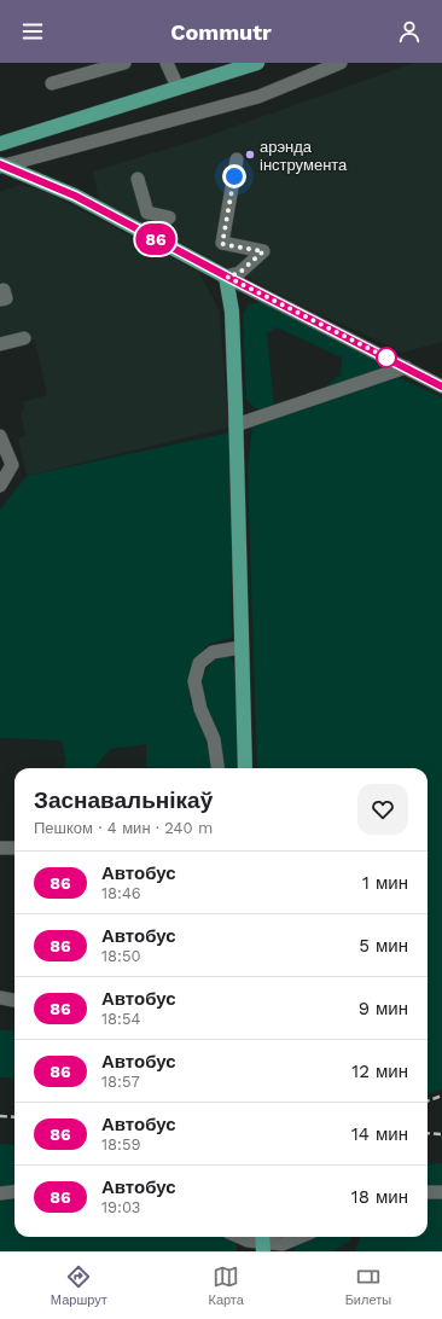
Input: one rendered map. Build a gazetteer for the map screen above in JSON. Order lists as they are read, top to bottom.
{
  "places": ["арэнда інструмента"],
  "lines": ["bus line 86"],
  "page": {
    "header": "Commutr",
    "on_map": "86",
    "heading": ["Заснавальнікаў", "Пешком · 4 мин · 240 m"],
    "list": [
      {
        "mark": "86",
        "name": "Автобус",
        "note": "18:46",
        "value": "1 мин"
      },
      {
        "mark": "86",
        "name": "Автобус",
        "note": "18:50",
        "value": "5 мин"
      },
      {
        "mark": "86",
        "name": "Автобус",
        "note": "18:54",
        "value": "9 мин"
      },
      {
        "mark": "86",
        "name": "Автобус",
        "note": "18:57",
        "value": "12 мин"
      },
      {
        "mark": "86",
        "name": "Автобус",
        "note": "18:59",
        "value": "14 мин"
      },
      {
        "mark": "86",
        "name": "Автобус",
        "note": "19:03",
        "value": "18 мин"
      }
    ],
    "tabs": ["Маршрут", "Карта", "Билеты"]
  }
}
